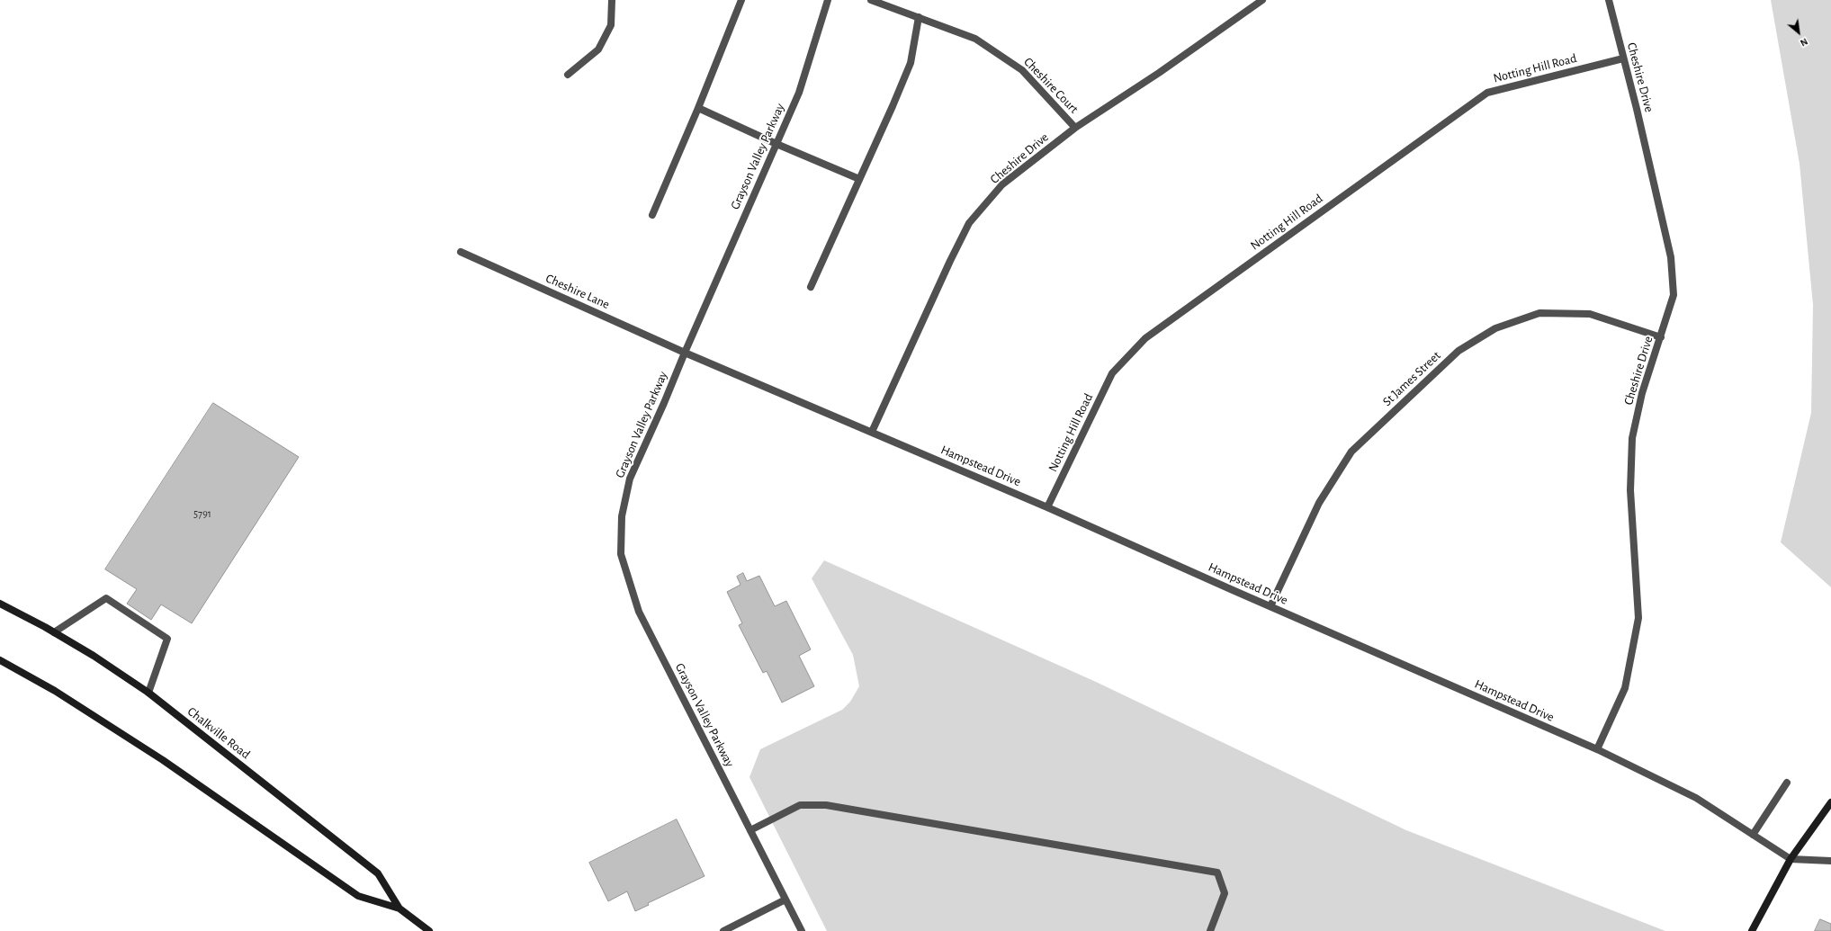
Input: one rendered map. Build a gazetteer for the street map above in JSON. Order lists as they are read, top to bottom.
{
  "streets": {
    "main road": ["Chalkville Road"],
    "street": [
      "Notting Hill Road",
      "Cheshire Drive",
      "Cheshire Court",
      "Grayson Valley Parkway",
      "Cheshire Lane",
      "St James Street",
      "Hampstead Drive"
    ]
  },
  "crossings": [
    ["Notting Hill Road", "Cheshire Drive"],
    ["Notting Hill Road", "Hampstead Drive"],
    ["Cheshire Drive", "Cheshire Court"],
    ["Cheshire Drive", "St James Street"],
    ["Cheshire Drive", "Hampstead Drive"],
    ["Grayson Valley Parkway", "Cheshire Lane"],
    ["Grayson Valley Parkway", "Hampstead Drive"],
    ["Cheshire Lane", "Hampstead Drive"],
    ["St James Street", "Hampstead Drive"]
  ],
  "house_numbers": ["5791"],
  "north": "bottom right"
}
